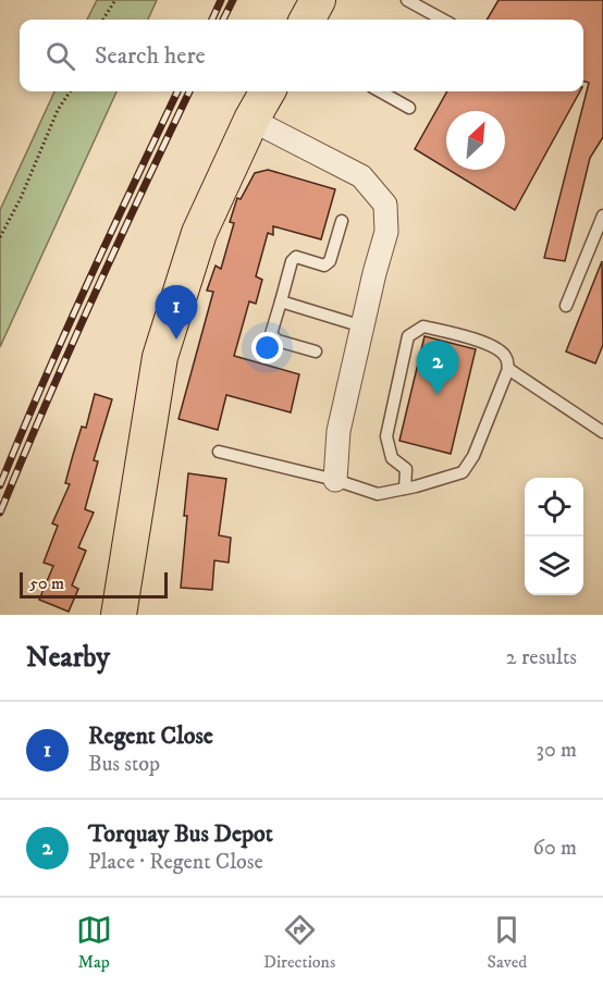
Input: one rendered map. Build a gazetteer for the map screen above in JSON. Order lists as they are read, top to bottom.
{
  "scale_bar": "50 m",
  "north": "top right",
  "page": {
    "search": "Search here",
    "pins": ["1", "2"],
    "scale": "50 m",
    "heading": ["Nearby", "2 results"],
    "list": [
      {
        "mark": "1",
        "name": "Regent Close",
        "note": "Bus stop",
        "value": "30 m"
      },
      {
        "mark": "2",
        "name": "Torquay Bus Depot",
        "note": "Place · Regent Close",
        "value": "60 m"
      }
    ],
    "nav": ["Map", "Directions", "Saved"]
  }
}
